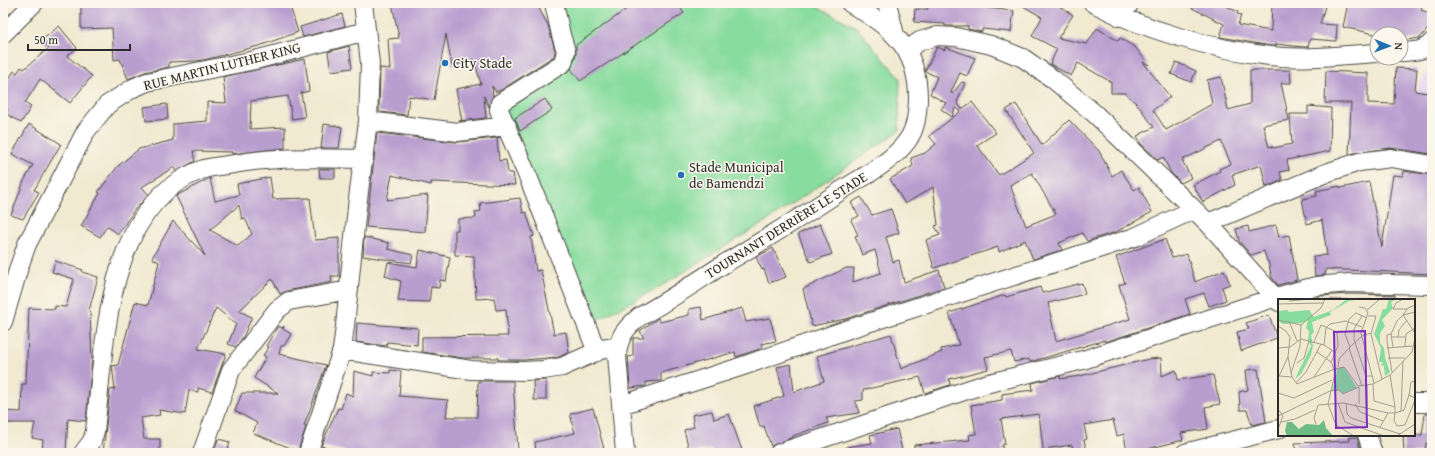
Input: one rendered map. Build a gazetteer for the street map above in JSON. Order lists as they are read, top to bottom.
{
  "streets": {
    "street": ["RUE MARTIN LUTHER KING", "TOURNANT DERRIÈRE LE STADE"]
  },
  "places": ["City Stade", "Stade Municipal de Bamendzi"],
  "scale_bar": "50 m",
  "north": "right"
}
